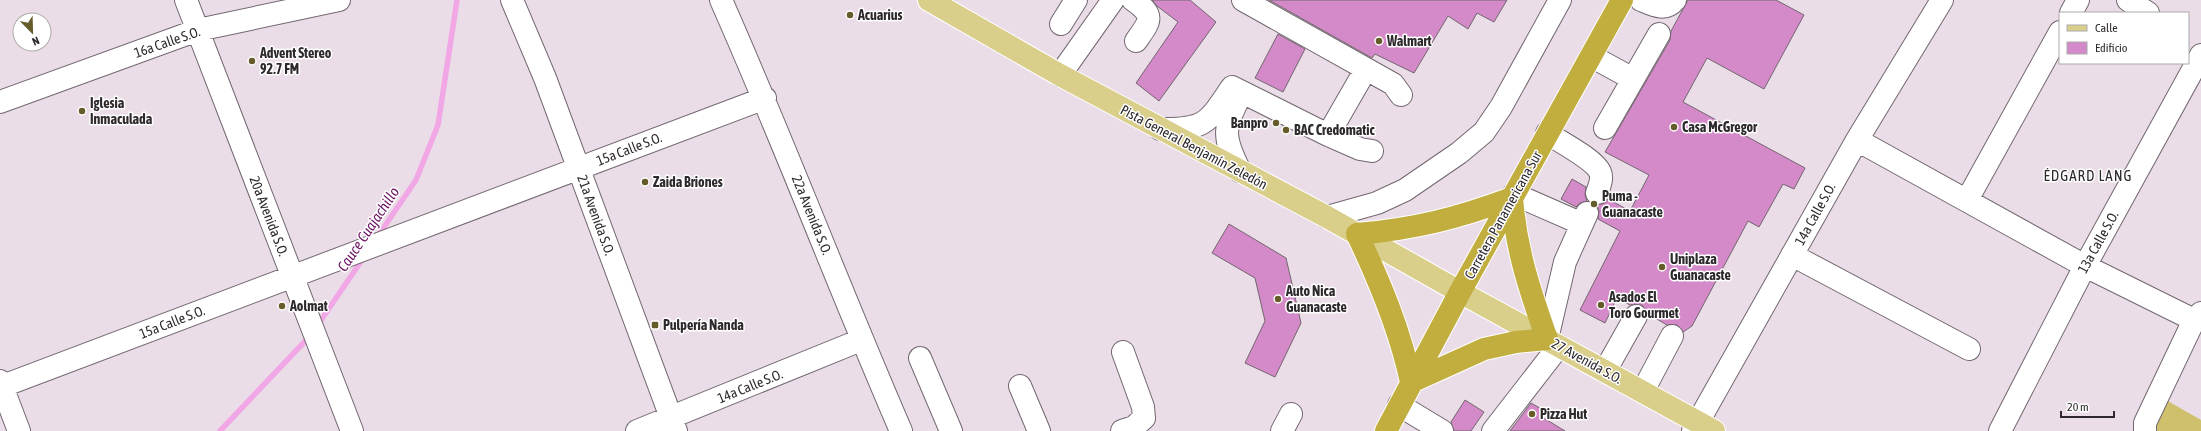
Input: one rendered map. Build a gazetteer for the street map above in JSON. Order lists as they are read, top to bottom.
{
  "streets": {
    "highway": ["Carretera Panamericana Sur"],
    "main road": ["Pista General Benjamín Zeledón", "27 Avenida S.O."],
    "street": [
      "16a Calle S.O.",
      "15a Calle S.O.",
      "14a Calle S.O.",
      "21a Avenida S.O.",
      "22a Avenida S.O.",
      "20a Avenida S.O.",
      "13a Calle S.O."
    ]
  },
  "crossings": [
    ["16a Calle S.O.", "20a Avenida S.O."],
    ["Pista General Benjamín Zeledón", "Carretera Panamericana Sur"],
    ["Pista General Benjamín Zeledón", "27 Avenida S.O."],
    ["15a Calle S.O.", "21a Avenida S.O."],
    ["15a Calle S.O.", "22a Avenida S.O."],
    ["15a Calle S.O.", "20a Avenida S.O."],
    ["14a Calle S.O.", "21a Avenida S.O."],
    ["14a Calle S.O.", "22a Avenida S.O."],
    ["14a Calle S.O.", "27 Avenida S.O."],
    ["Carretera Panamericana Sur", "27 Avenida S.O."]
  ],
  "districts": ["ÉDGARD LANG"],
  "water": ["Cauce Cuajachillo"],
  "places": {
    "other": [
      "Acuarius",
      "Walmart",
      "Advent Stereo 92.7 FM",
      "Iglesia Inmaculada",
      "Banpro",
      "Casa McGregor",
      "BAC Credomatic",
      "Zaida Briones",
      "Puma - Guanacaste",
      "Uniplaza Guanacaste",
      "Auto Nica Guanacaste",
      "Asados El Toro Gourmet",
      "Aolmat",
      "Pizza Hut"
    ],
    "transit": ["Pulpería Nanda"]
  },
  "legend": ["Calle", "Edificio"],
  "scale_bar": "20 m",
  "north": "bottom right"
}
